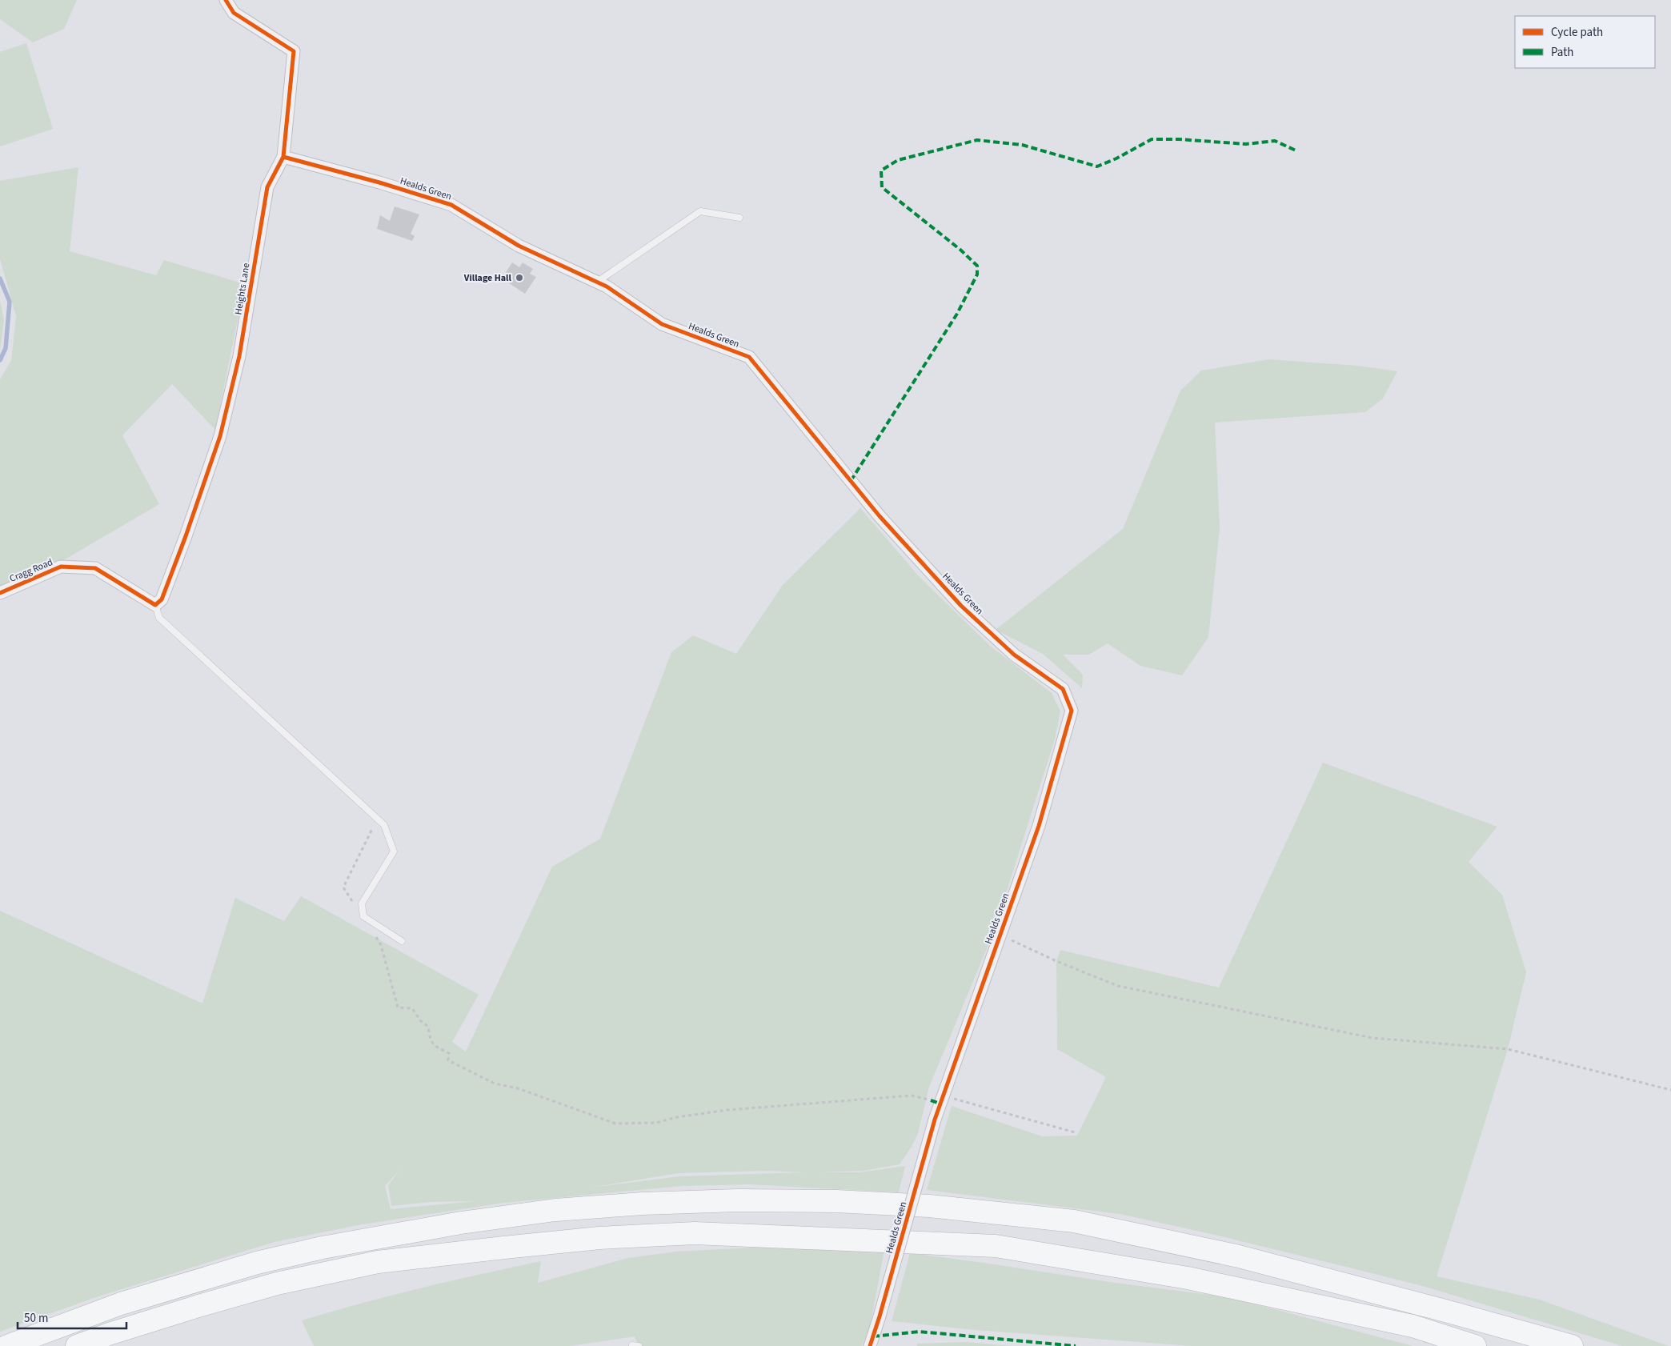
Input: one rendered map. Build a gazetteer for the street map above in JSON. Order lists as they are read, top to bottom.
{
  "streets": {
    "street": ["Healds Green", "Heights Lane", "Cragg Road"]
  },
  "crossings": [
    ["Healds Green", "Heights Lane"],
    ["Heights Lane", "Cragg Road"]
  ],
  "places": ["Village Hall"],
  "legend": ["Cycle path", "Path"],
  "scale_bar": "50 m"
}
